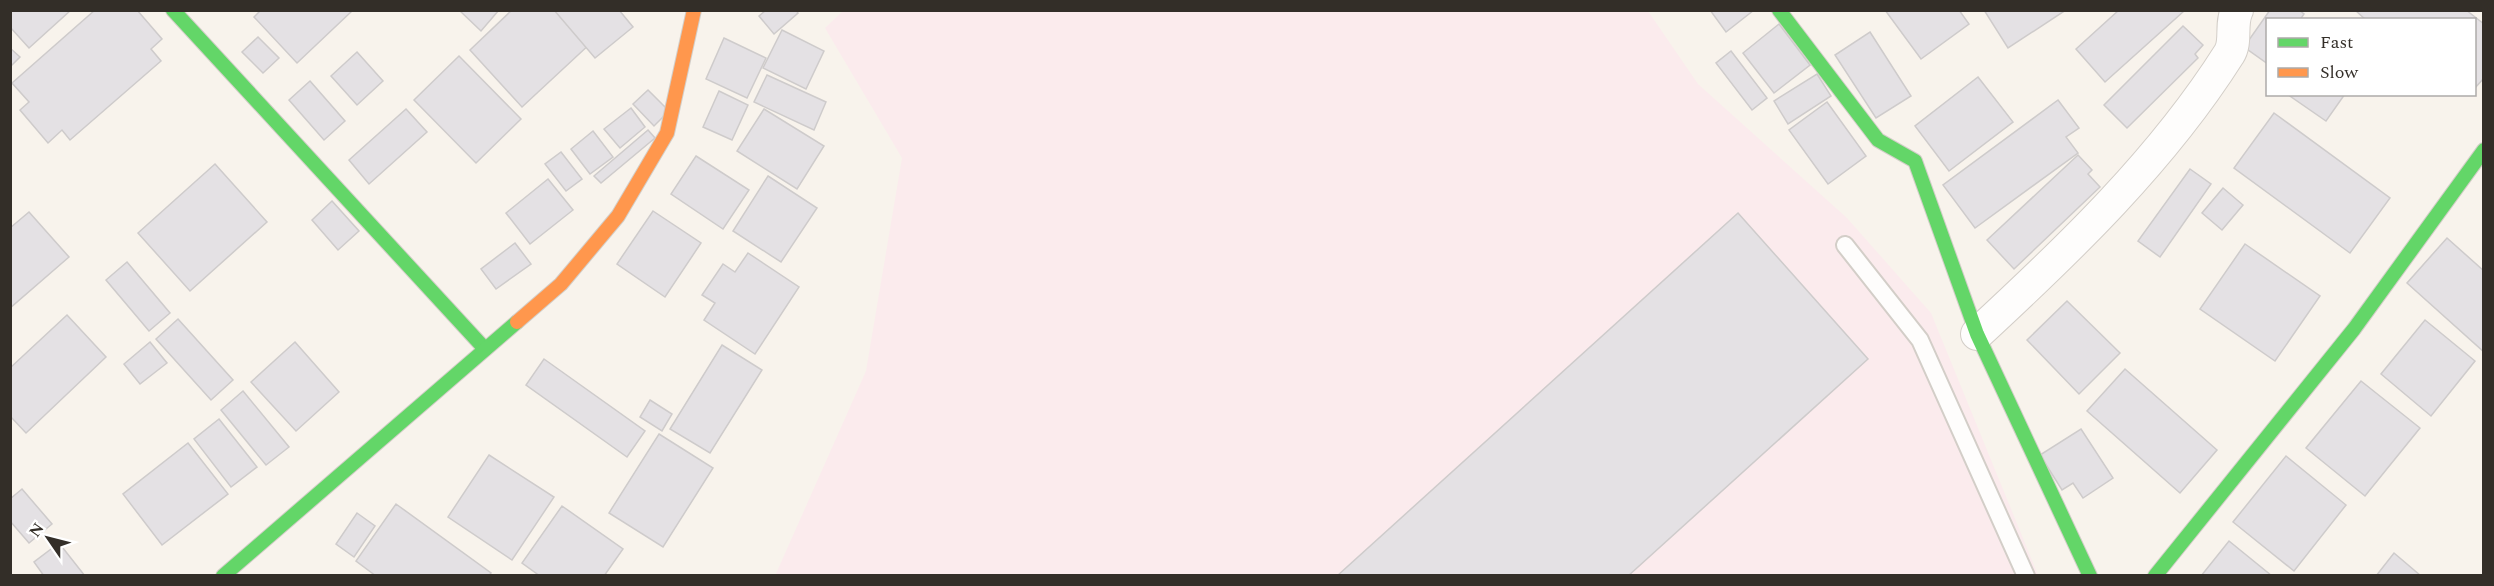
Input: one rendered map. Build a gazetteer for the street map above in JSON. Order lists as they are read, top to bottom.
{
  "legend": ["Fast", "Slow"],
  "north": "top left"
}
